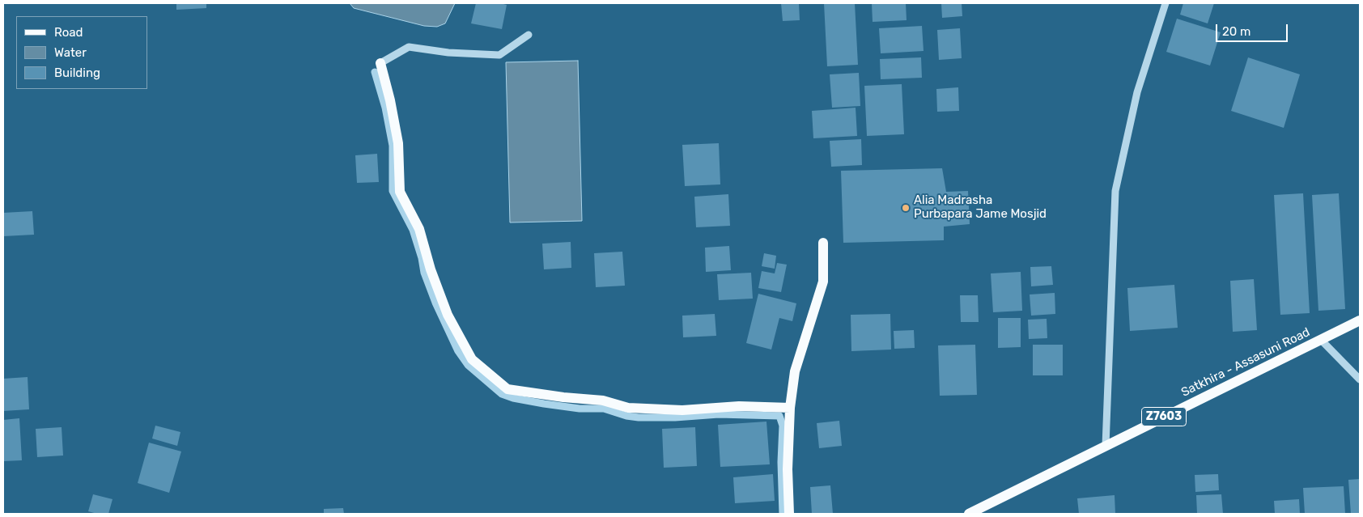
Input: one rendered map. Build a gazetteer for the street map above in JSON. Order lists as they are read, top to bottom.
{
  "streets": {
    "main road": ["Satkhira - Assasuni Road", "Z7603"]
  },
  "places": ["Alia Madrasha Purbapara Jame Mosjid"],
  "legend": ["Road", "Water", "Building"],
  "scale_bar": "20 m"
}
